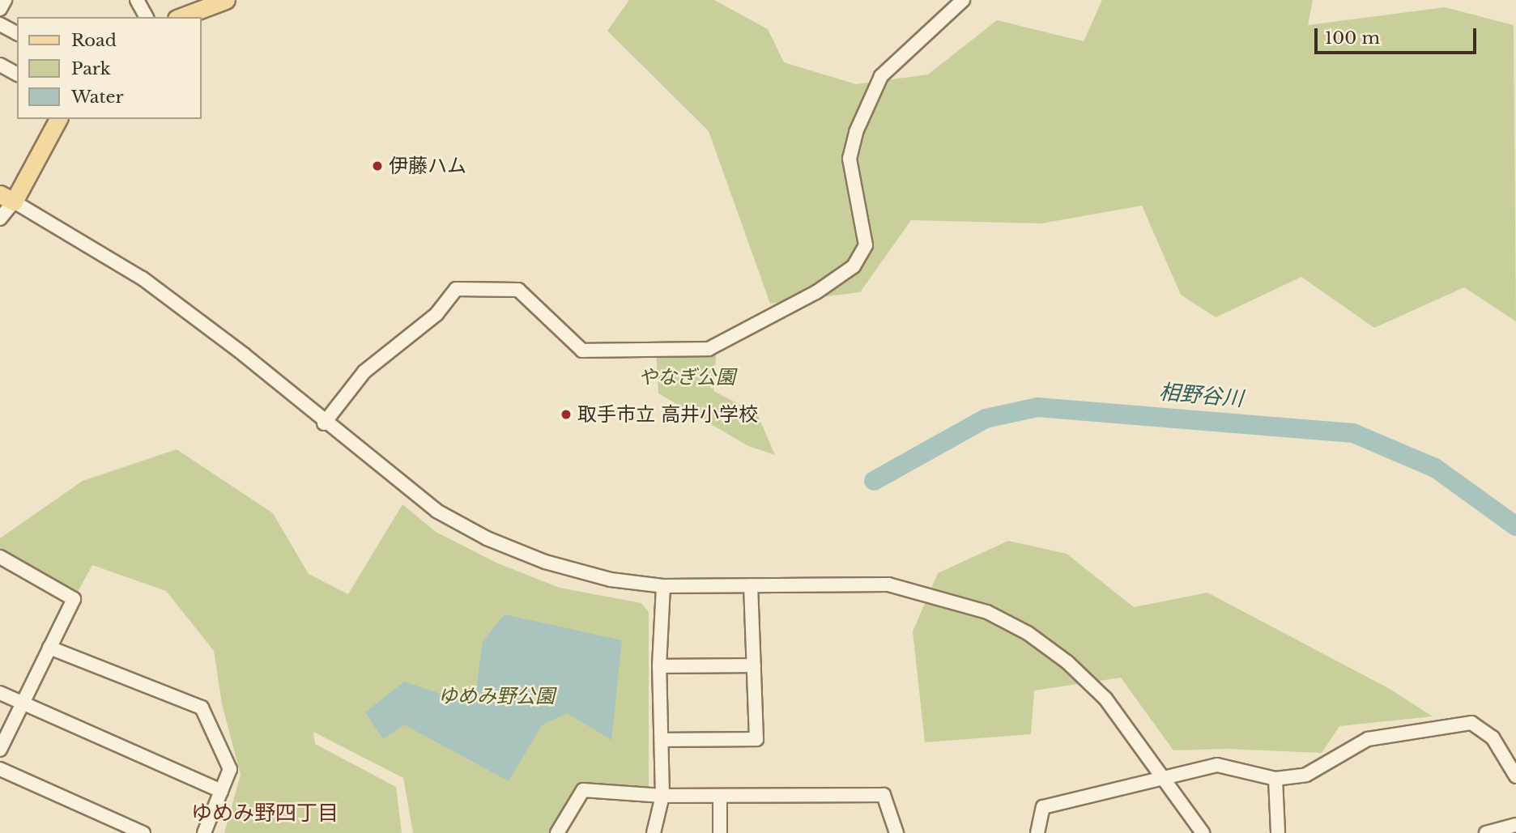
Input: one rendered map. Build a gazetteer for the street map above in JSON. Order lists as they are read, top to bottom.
{
  "districts": ["ゆめみ野四丁目"],
  "water": ["相野谷川"],
  "parks": ["やなぎ公園", "ゆめみ野公園"],
  "places": ["伊藤ハム", "取手市立 高井小学校"],
  "legend": ["Road", "Park", "Water"],
  "scale_bar": "100 m"
}
